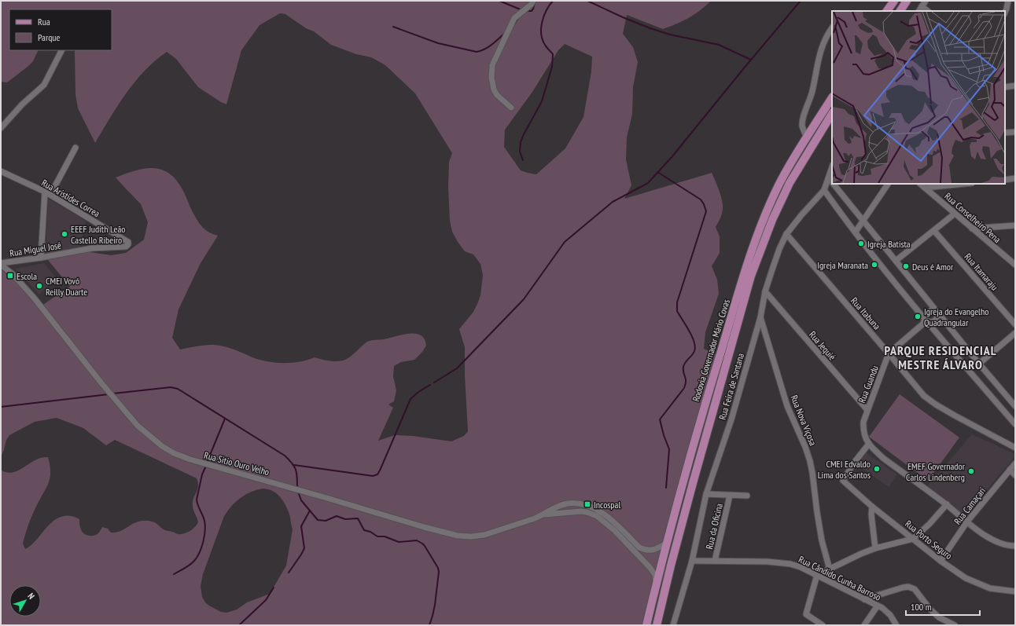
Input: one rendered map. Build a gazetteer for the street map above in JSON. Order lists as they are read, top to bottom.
{
  "streets": {
    "main road": ["Rodovia Governador Mário Covas"],
    "street": [
      "Rua Aristides Correa",
      "Rua Conselheiro Pena",
      "Rua Miguel José",
      "Rua Itamaraju",
      "Rua Itabuna",
      "Rua Jequié",
      "Rua Guandu",
      "Rua Feira de Santana",
      "Rua Nova Viçosa",
      "Rua Sitio Ouro Velho",
      "Rua Camaçari",
      "Rua da Oficina",
      "Rua Porto Seguro",
      "Rua Cândido Cunha Barroso"
    ]
  },
  "crossings": [
    ["Rua Aristides Correa", "Rua Miguel José"],
    ["Rua Miguel José", "Rua Sitio Ouro Velho"],
    ["Rua Itabuna", "Rua Guandu"],
    ["Rua Itabuna", "Rua Feira de Santana"],
    ["Rua Jequié", "Rua Guandu"],
    ["Rua Jequié", "Rua Feira de Santana"],
    ["Rodovia Governador Mário Covas", "Rua Sitio Ouro Velho"],
    ["Rua Guandu", "Rua Porto Seguro"],
    ["Rua Feira de Santana", "Rua Nova Viçosa"],
    ["Rua Feira de Santana", "Rua Cândido Cunha Barroso"],
    ["Rua Camaçari", "Rua Porto Seguro"],
    ["Rua da Oficina", "Rua Cândido Cunha Barroso"]
  ],
  "districts": ["PARQUE RESIDENCIAL MESTRE ÁLVARO"],
  "places": {
    "other": [
      "EEEF Judith Leão Castello Ribeiro",
      "Igreja Batista",
      "Igreja Maranata",
      "Deus é Amor",
      "CMEI Vovó Reilly Duarte",
      "Igreja do Evangelho Quadrangular",
      "CMEI Edvaldo Lima dos Santos",
      "EMEF Governador Carlos Lindenberg"
    ],
    "transit": ["Escola", "Incospal"]
  },
  "legend": ["Rua", "Parque"],
  "scale_bar": "100 m",
  "north": "top right"
}
